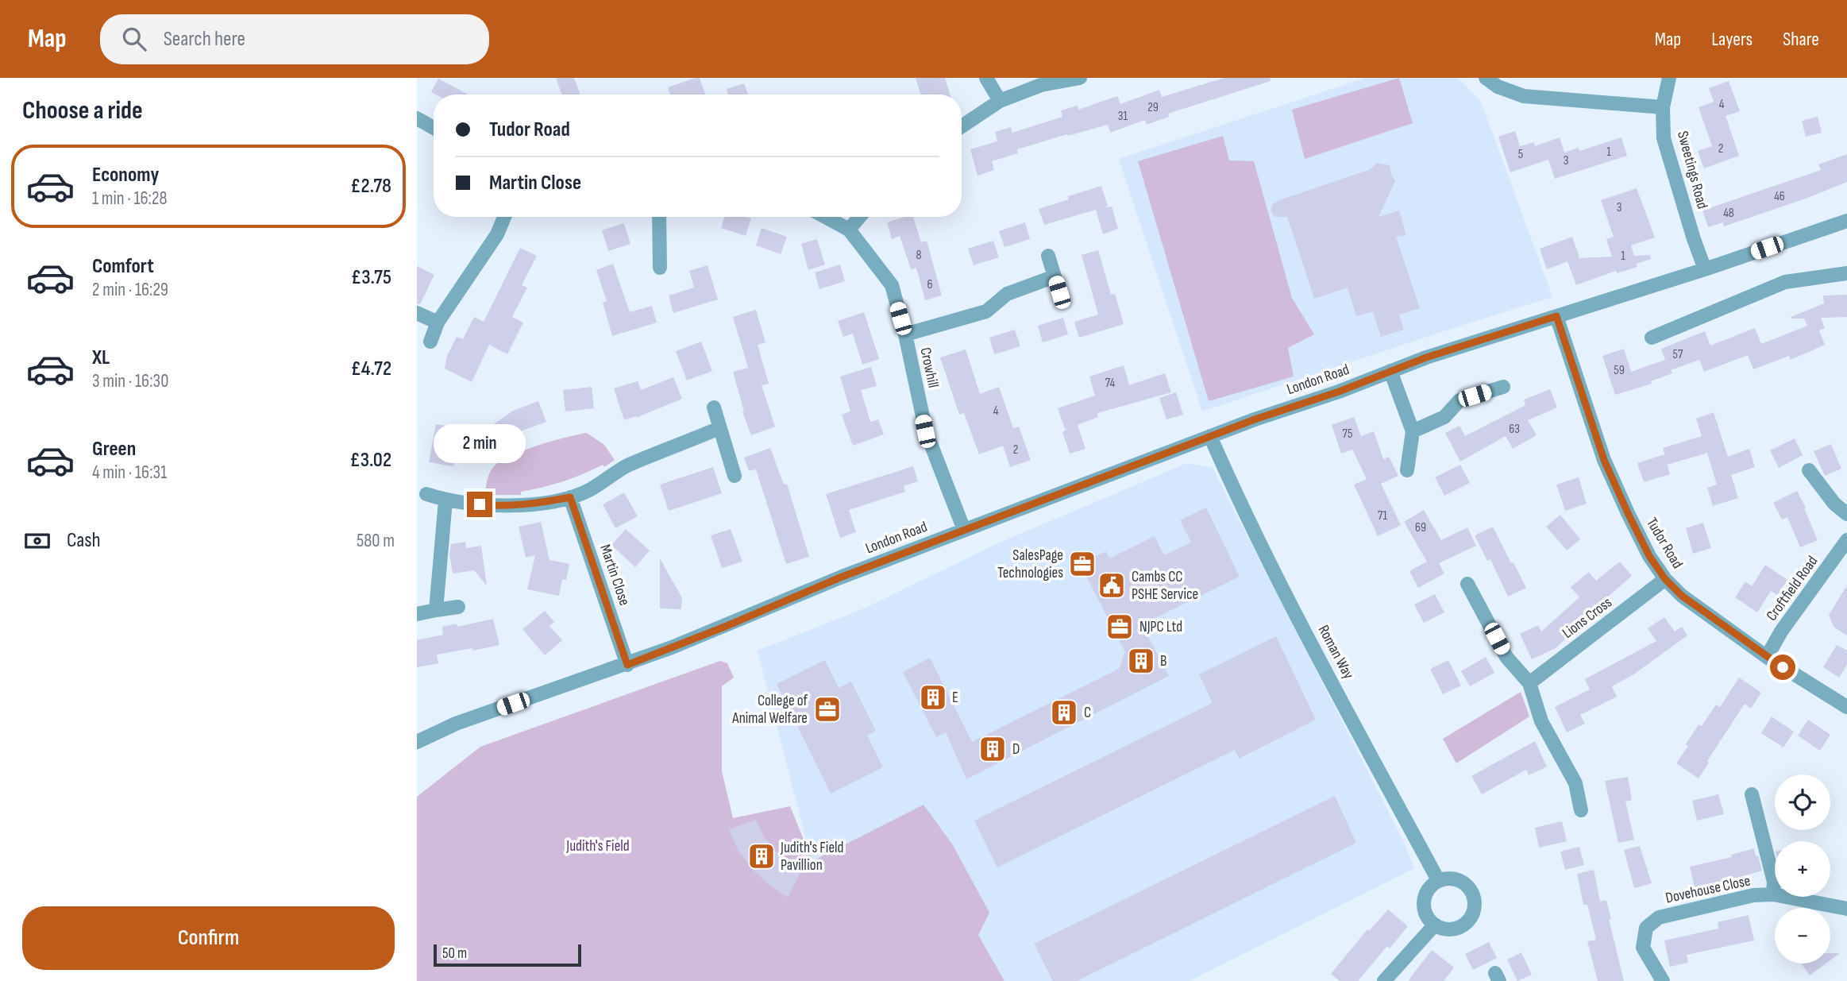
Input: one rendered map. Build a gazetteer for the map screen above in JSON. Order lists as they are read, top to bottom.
{
  "streets": {
    "street": [
      "Sweetings Road",
      "Crowhill",
      "London Road",
      "Tudor Road",
      "Martin Close",
      "Croftfield Road",
      "Lions Cross",
      "Roman Way",
      "Dovehouse Close"
    ]
  },
  "crossings": [
    ["Sweetings Road", "London Road"],
    ["Crowhill", "London Road"],
    ["London Road", "Tudor Road"],
    ["London Road", "Martin Close"],
    ["London Road", "Roman Way"],
    ["Tudor Road", "Croftfield Road"],
    ["Tudor Road", "Lions Cross"]
  ],
  "parks": ["Judith's Field"],
  "places": {
    "office": ["SalesPage Technologies", "NJPC Ltd", "College of Animal Welfare"],
    "public building": ["Cambs CC PSHE Service"],
    "building": [
      "B",
      "E",
      "C",
      "D",
      "Judith's Field Pavillion"
    ]
  },
  "house_numbers": [
    "4",
    "29",
    "31",
    "2",
    "1",
    "5",
    "3",
    "46",
    "3",
    "48",
    "8",
    "1",
    "6",
    "57",
    "59",
    "74",
    "4",
    "63",
    "75",
    "2",
    "71",
    "69"
  ],
  "scale_bar": "50 m",
  "page": {
    "header": "Map",
    "search": "Search here",
    "nav": ["Map", "Layers", "Share"],
    "heading": "Choose a ride",
    "banner": ["Tudor Road", "Martin Close"],
    "list": [
      {
        "name": "Economy",
        "note": "1 min · 16:28",
        "value": "£2.78"
      },
      {
        "name": "Comfort",
        "note": "2 min · 16:29",
        "value": "£3.75"
      },
      {
        "name": "XL",
        "note": "3 min · 16:30",
        "value": "£4.72"
      },
      {
        "name": "Green",
        "note": "4 min · 16:31",
        "value": "£3.02"
      }
    ],
    "bubble": "2 min",
    "pay": ["Cash", "580 m"],
    "map_buttons": ["+", "−"],
    "buttons": "Confirm",
    "scale": "50 m"
  }
}
